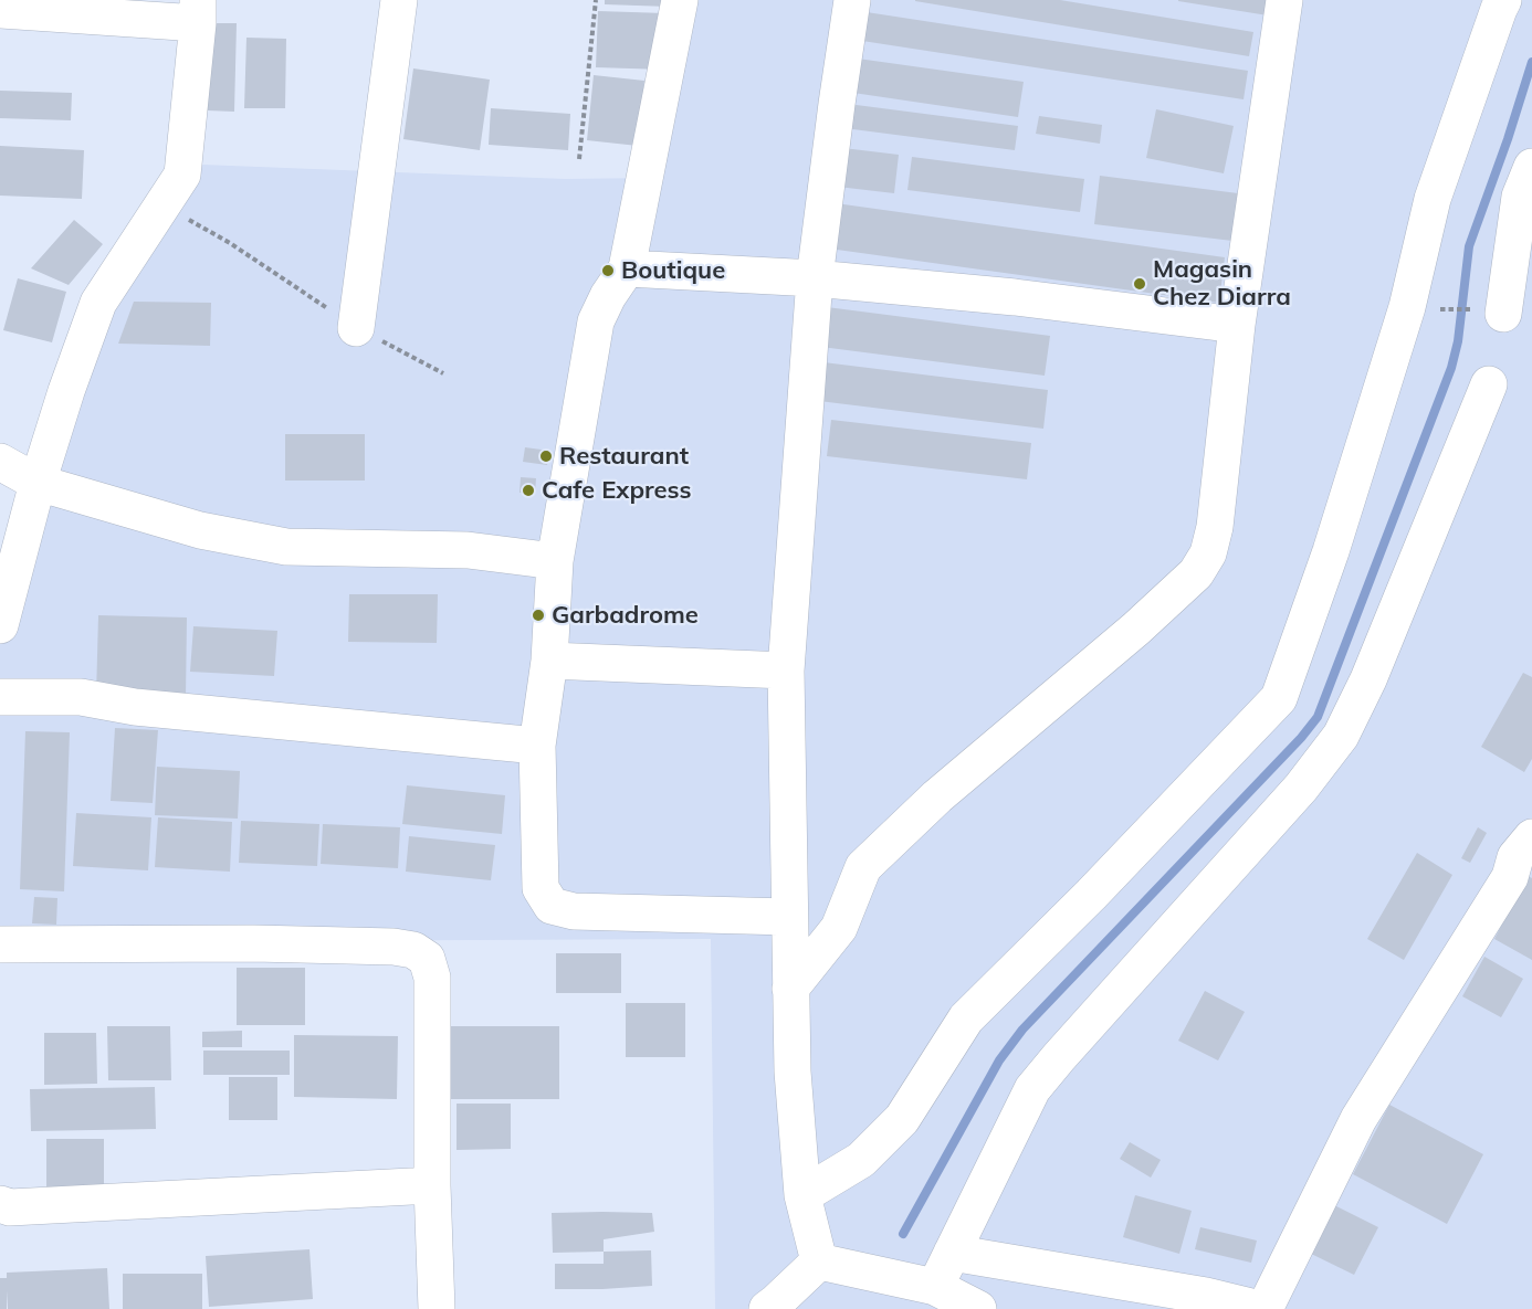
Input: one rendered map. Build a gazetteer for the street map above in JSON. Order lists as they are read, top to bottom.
{
  "places": [
    "Boutique",
    "Magasin Chez Diarra",
    "Restaurant",
    "Cafe Express",
    "Garbadrome"
  ]
}
